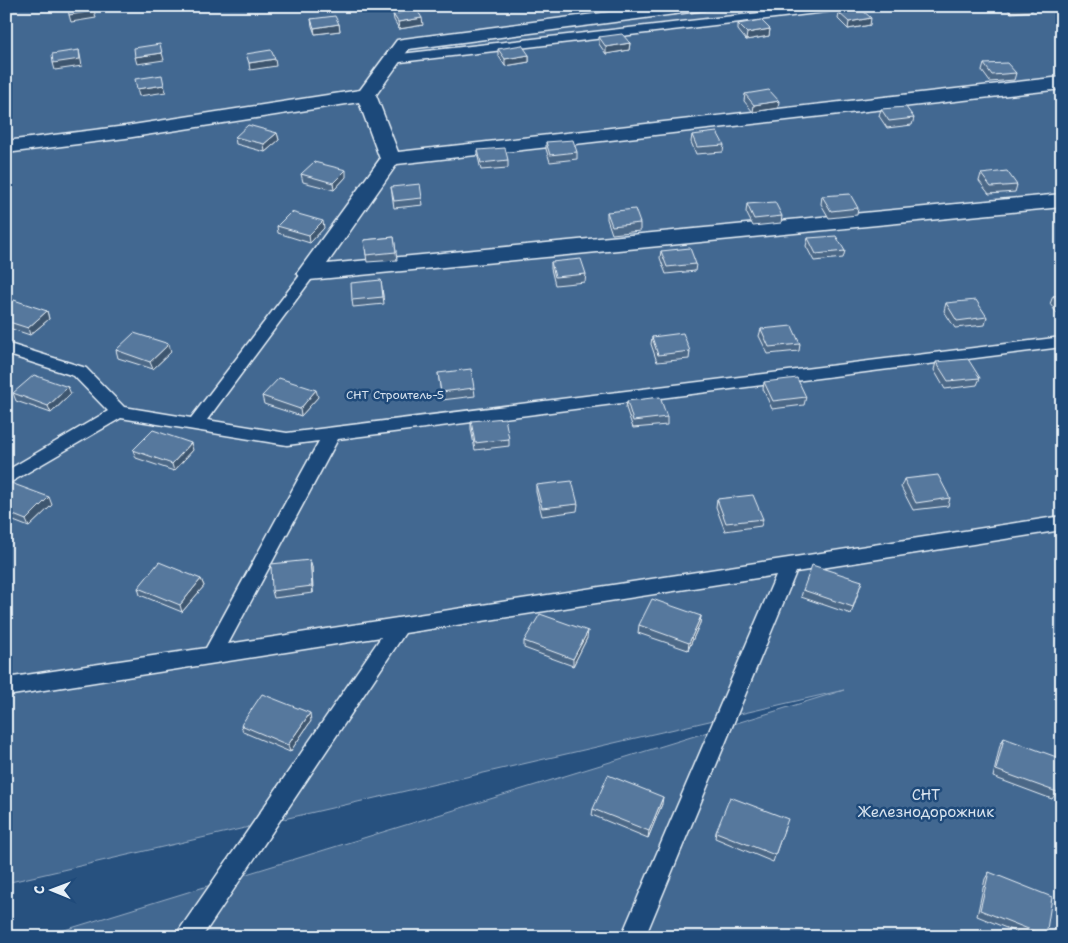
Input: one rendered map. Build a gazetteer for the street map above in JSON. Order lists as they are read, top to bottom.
{
  "parks": ["СНТ Строитель-5", "СНТ Железнодорожник"],
  "north": "left"
}
